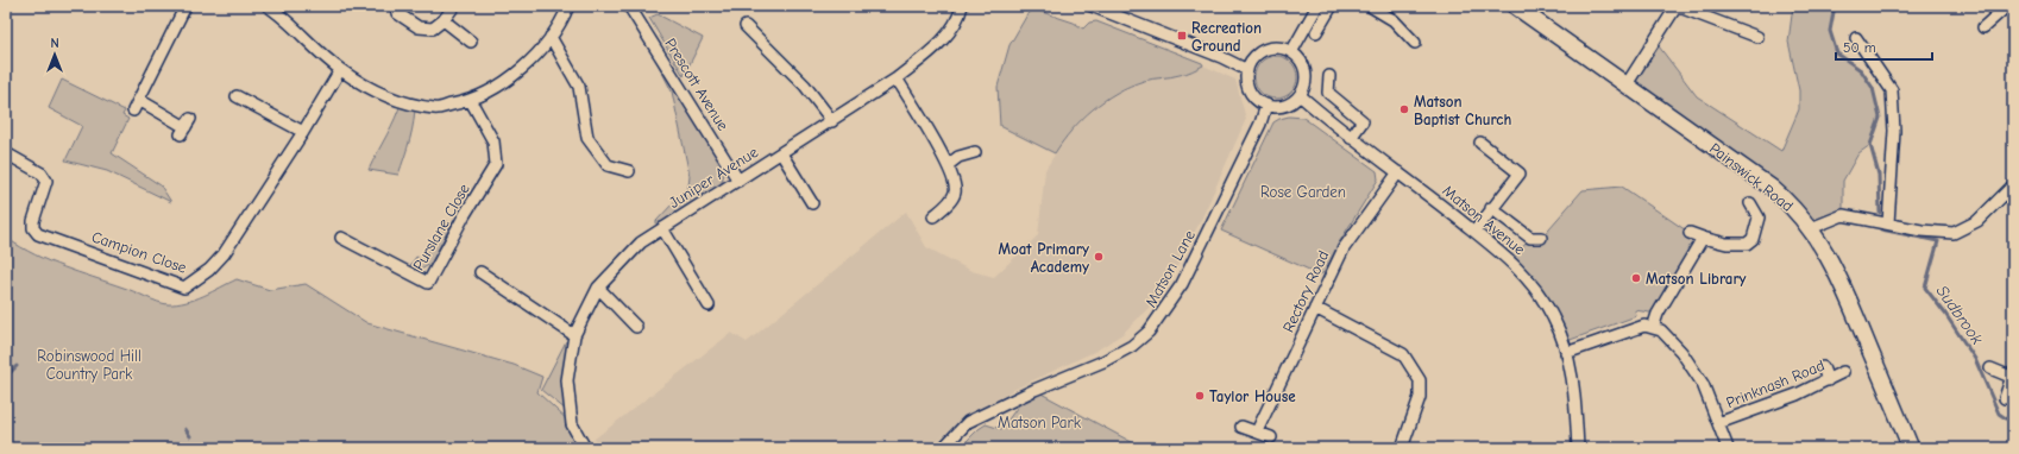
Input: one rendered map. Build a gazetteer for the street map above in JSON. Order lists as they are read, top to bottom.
{
  "streets": {
    "main road": ["Painswick Road"],
    "street": [
      "Prescott Avenue",
      "Juniper Avenue",
      "Matson Avenue",
      "Purslane Close",
      "Campion Close",
      "Matson Lane",
      "Rectory Road",
      "Prinknash Road"
    ]
  },
  "crossings": [
    ["Prescott Avenue", "Juniper Avenue"],
    ["Matson Avenue", "Matson Lane"],
    ["Matson Avenue", "Rectory Road"]
  ],
  "water": ["Sudbrook"],
  "parks": ["Rose Garden", "Robinswood Hill Country Park", "Matson Park"],
  "places": {
    "transit": ["Recreation Ground"],
    "other": [
      "Matson Baptist Church",
      "Moat Primary Academy",
      "Matson Library",
      "Taylor House"
    ]
  },
  "scale_bar": "50 m",
  "north": "top"
}
